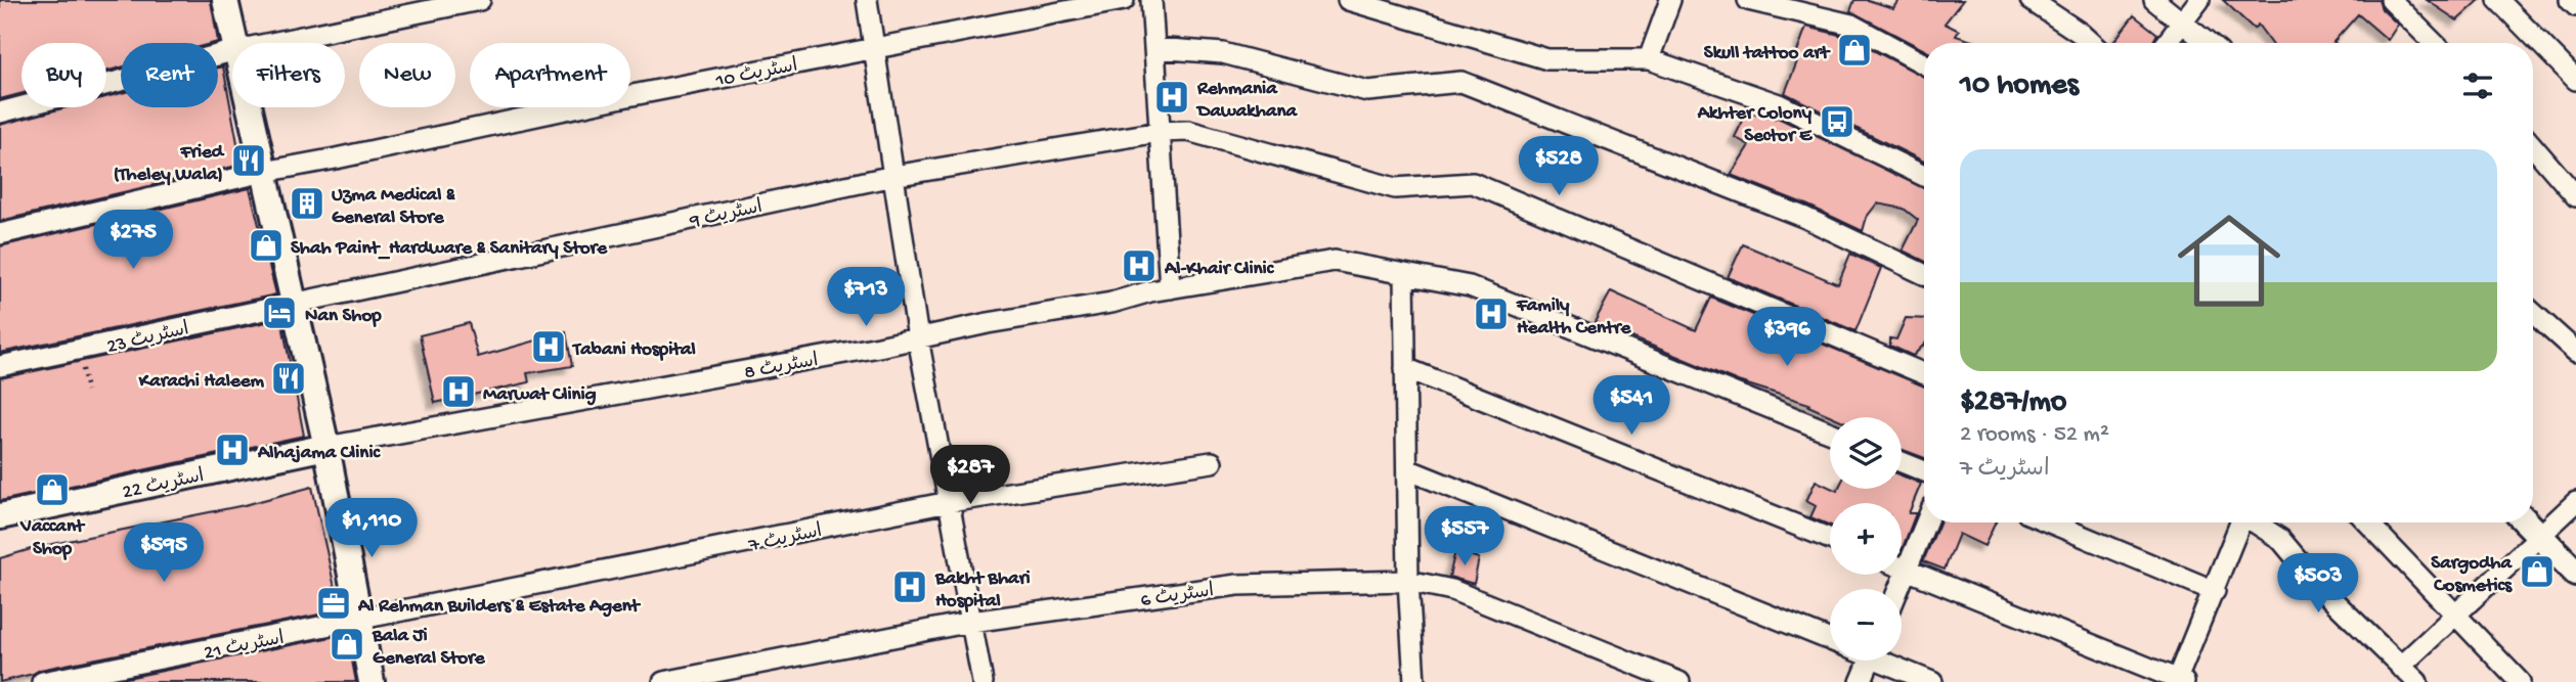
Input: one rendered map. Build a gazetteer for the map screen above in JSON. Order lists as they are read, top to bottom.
{
  "streets": {
    "street": [
      "اسٹریٹ 10",
      "اسٹریٹ 9",
      "اسٹریٹ 23",
      "اسٹریٹ 8",
      "اسٹریٹ 22",
      "اسٹریٹ 7",
      "اسٹریٹ 6",
      "اسٹریٹ 21"
    ]
  },
  "crossings": [
    ["اسٹریٹ 9", "اسٹریٹ 23"],
    ["اسٹریٹ 8", "اسٹریٹ 22"],
    ["اسٹریٹ 7", "اسٹریٹ 21"]
  ],
  "places": {
    "shop": [
      "Skull tattoo art",
      "Shah Paint_Hardware & Sanitary Store",
      "Vaccant Shop",
      "Sargodha Cosmetics",
      "Bala Ji General Store"
    ],
    "hospital": [
      "Rehmania Dawakhana",
      "Al-Khair Clinic",
      "Family Health Centre",
      "Tabani Hospital",
      "Marwat Clinig",
      "Alhajama Clinic",
      "Bakht Bhari Hospital"
    ],
    "bus stop": ["Akhter Colony Sector E"],
    "restaurant": ["Fried (Theley Wala)", "Karachi Haleem"],
    "building": ["Uzma Medical & General Store"],
    "hotel": ["Nan Shop"],
    "office": ["Al Rehman Builders & Estate Agent"]
  },
  "page": {
    "chip": [
      "Buy",
      "Rent",
      "Filters",
      "New",
      "Apartment"
    ],
    "heading": "10 homes",
    "list": [
      {
        "name": "$287/mo",
        "note": "2 rooms · 52 m² · اسٹریٹ 7"
      }
    ],
    "price": [
      "$528",
      "$275",
      "$713",
      "$396",
      "$541",
      "$287",
      "$1,110",
      "$557",
      "$595",
      "$503"
    ],
    "map_buttons": ["+", "−"]
  }
}
